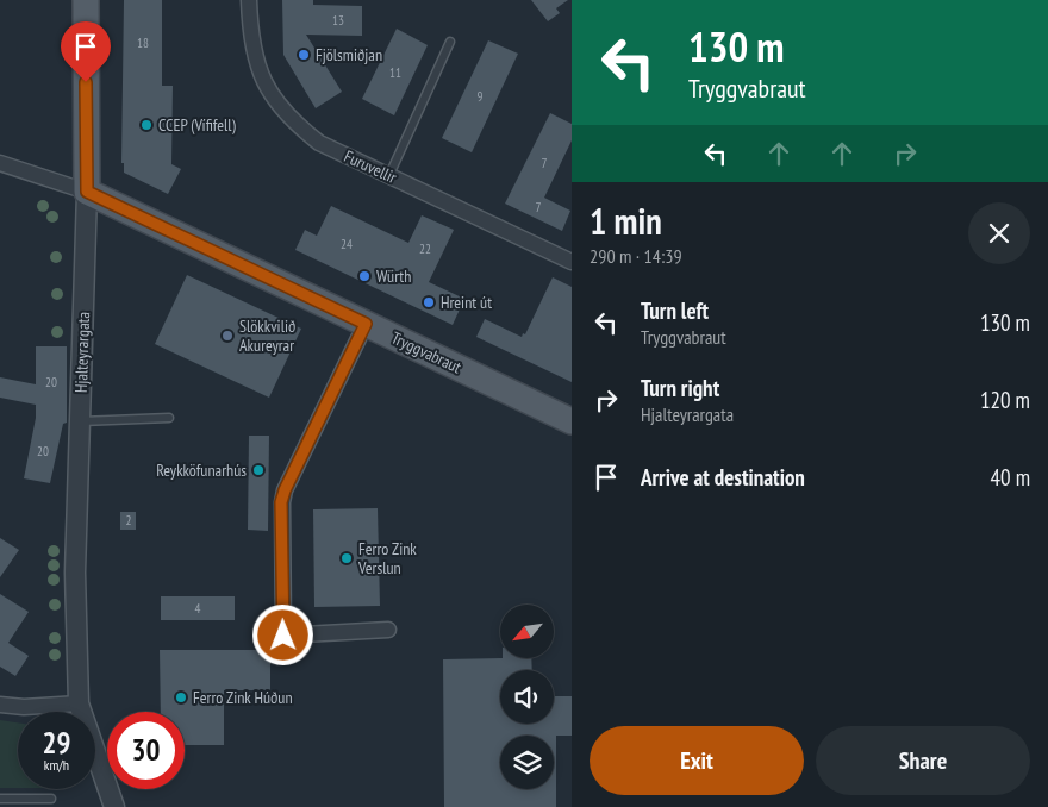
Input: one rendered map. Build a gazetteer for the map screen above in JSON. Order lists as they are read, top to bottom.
{
  "streets": {
    "main road": ["Hjalteyrargata", "Tryggvabraut"],
    "street": ["Furuvellir"]
  },
  "crossings": [
    ["Hjalteyrargata", "Tryggvabraut"]
  ],
  "places": [
    "Fjölsmiðjan",
    "CCEP (Vífifell)",
    "Würth",
    "Hreint út",
    "Slökkvilið Akureyrar",
    "Reykköfunarhús",
    "Ferro Zink Verslun",
    "Ferro Zink Húðun"
  ],
  "house_numbers": [
    "13",
    "18",
    "11",
    "9",
    "7",
    "7",
    "24",
    "22",
    "20",
    "20",
    "2",
    "4"
  ],
  "north": "bottom left",
  "page": {
    "turn": ["130 m", "Tryggvabraut"],
    "heading": ["1 min", "290 m · 14:39"],
    "list": [
      {
        "name": "Turn left",
        "note": "Tryggvabraut",
        "value": "130 m"
      },
      {
        "name": "Turn right",
        "note": "Hjalteyrargata",
        "value": "120 m"
      },
      {
        "name": "Arrive at destination",
        "value": "40 m"
      }
    ],
    "speed": "29 km/h",
    "limit": "30",
    "buttons": ["Exit", "Share"]
  }
}
